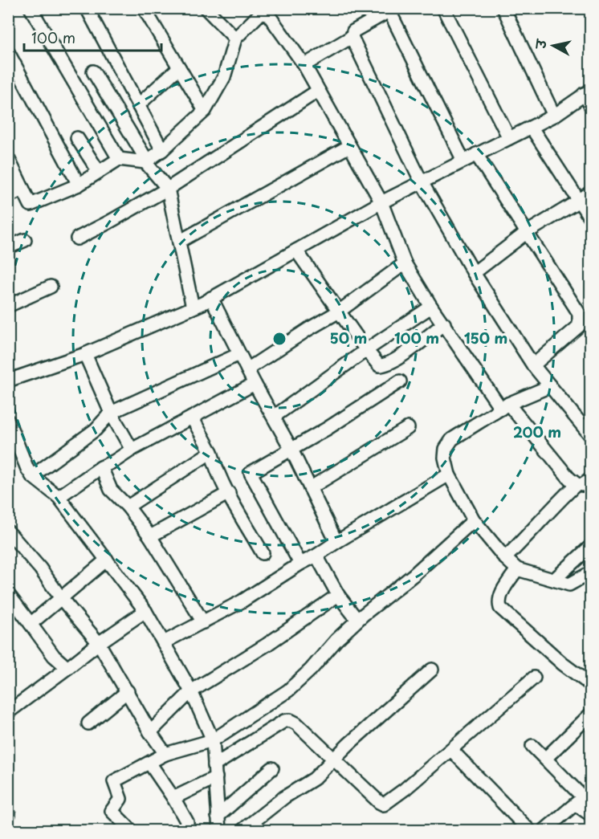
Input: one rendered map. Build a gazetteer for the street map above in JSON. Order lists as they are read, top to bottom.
{
  "scale_bar": "100 m",
  "north": "left",
  "rings": [
    "50 m",
    "100 m",
    "150 m",
    "200 m"
  ]
}
